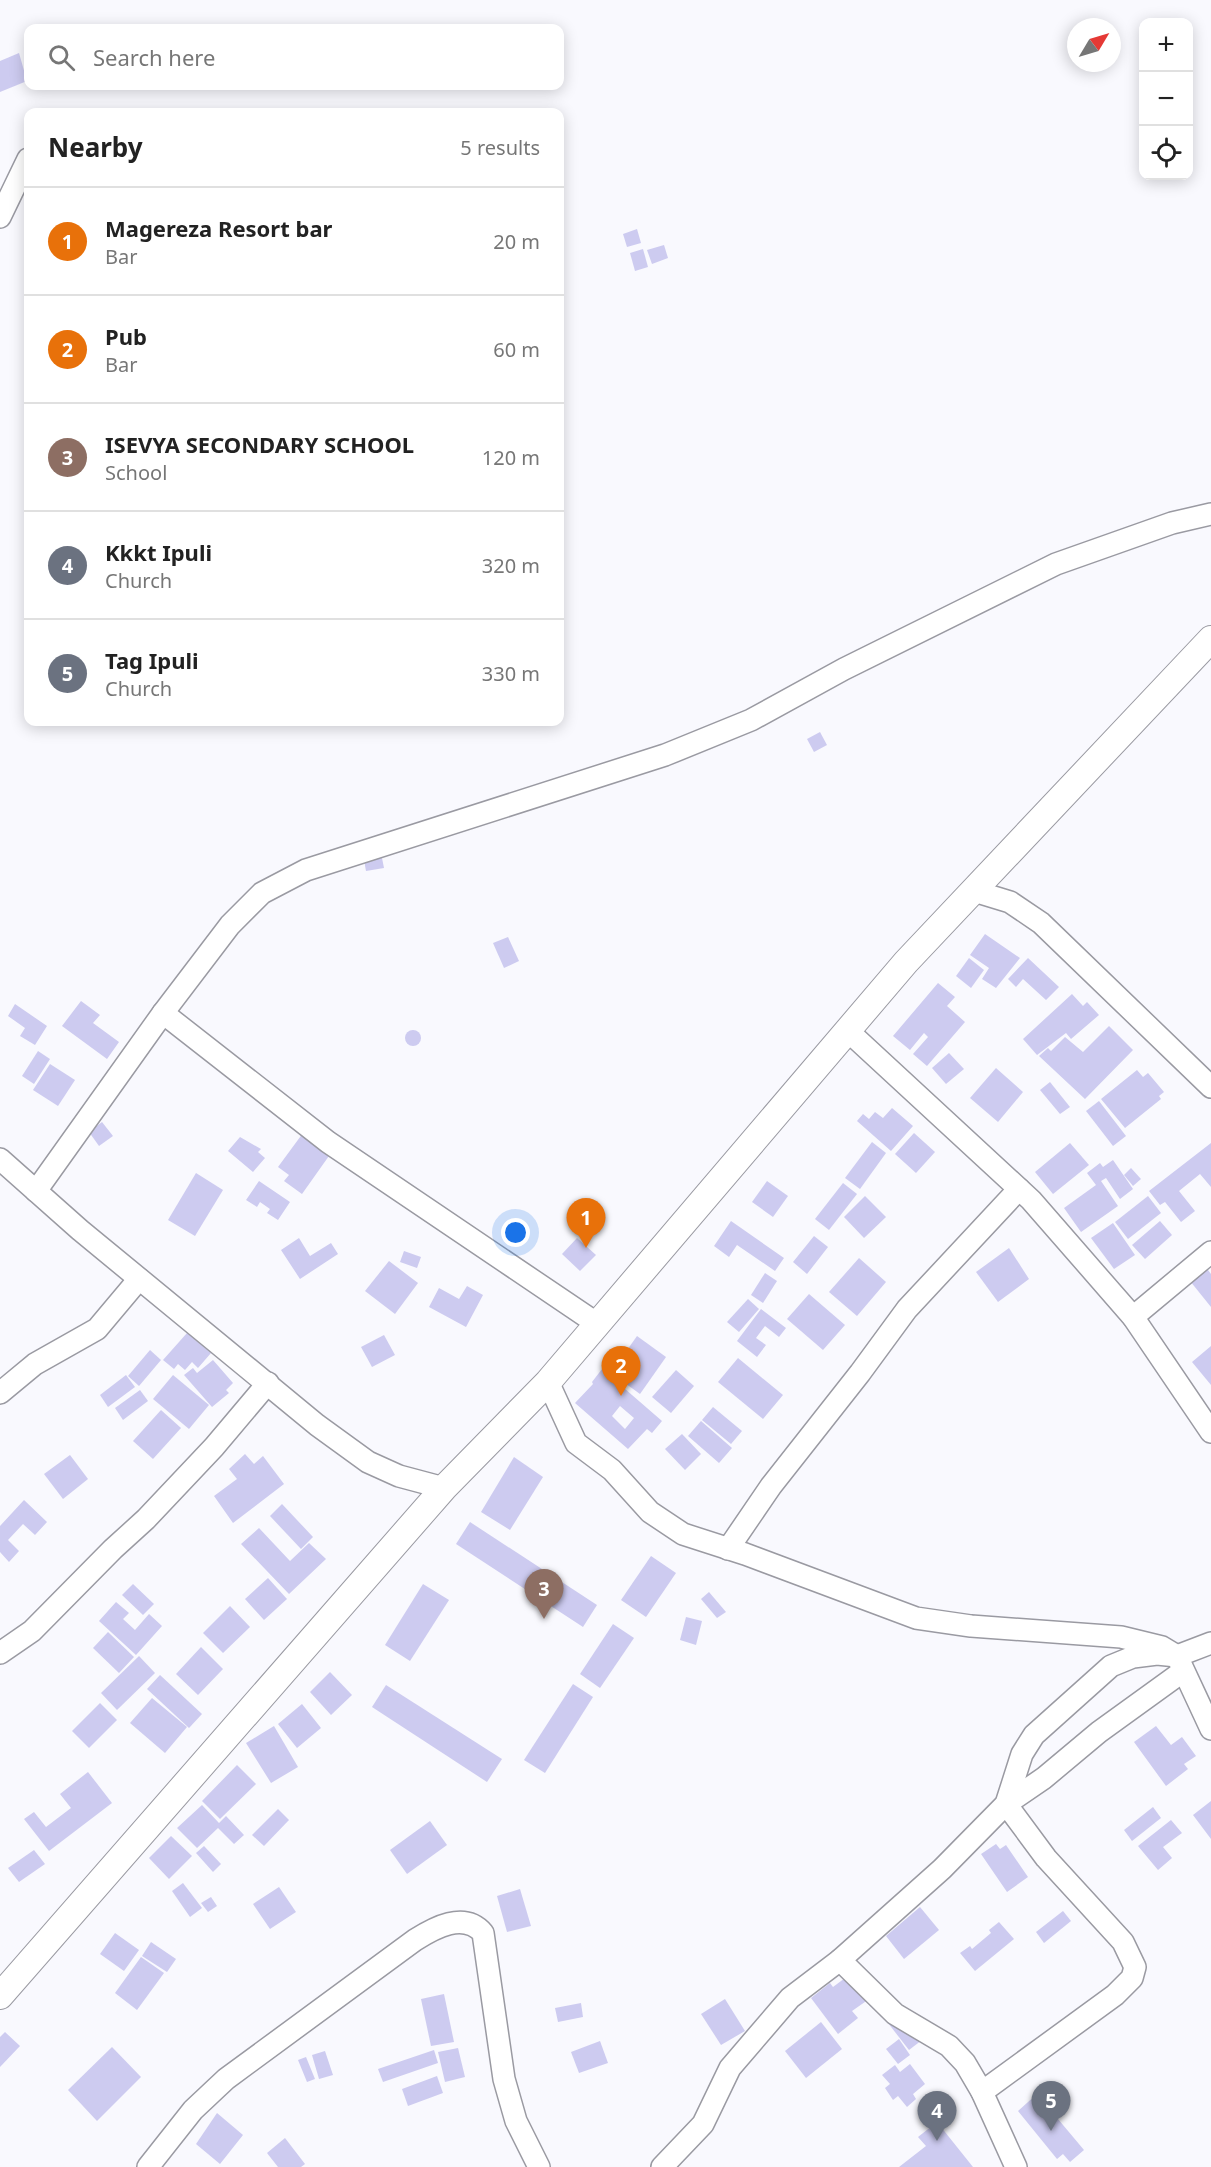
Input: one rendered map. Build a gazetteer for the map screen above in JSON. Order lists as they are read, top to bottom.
{
  "north": "top right",
  "page": {
    "map_buttons": ["+", "−"],
    "search": "Search here",
    "heading": ["Nearby", "5 results"],
    "list": [
      {
        "mark": "1",
        "name": "Magereza Resort bar",
        "note": "Bar",
        "value": "20 m"
      },
      {
        "mark": "2",
        "name": "Pub",
        "note": "Bar",
        "value": "60 m"
      },
      {
        "mark": "3",
        "name": "ISEVYA SECONDARY SCHOOL",
        "note": "School",
        "value": "120 m"
      },
      {
        "mark": "4",
        "name": "Kkkt Ipuli",
        "note": "Church",
        "value": "320 m"
      },
      {
        "mark": "5",
        "name": "Tag Ipuli",
        "note": "Church",
        "value": "330 m"
      }
    ],
    "pins": [
      "1",
      "2",
      "3",
      "5",
      "4"
    ]
  }
}
